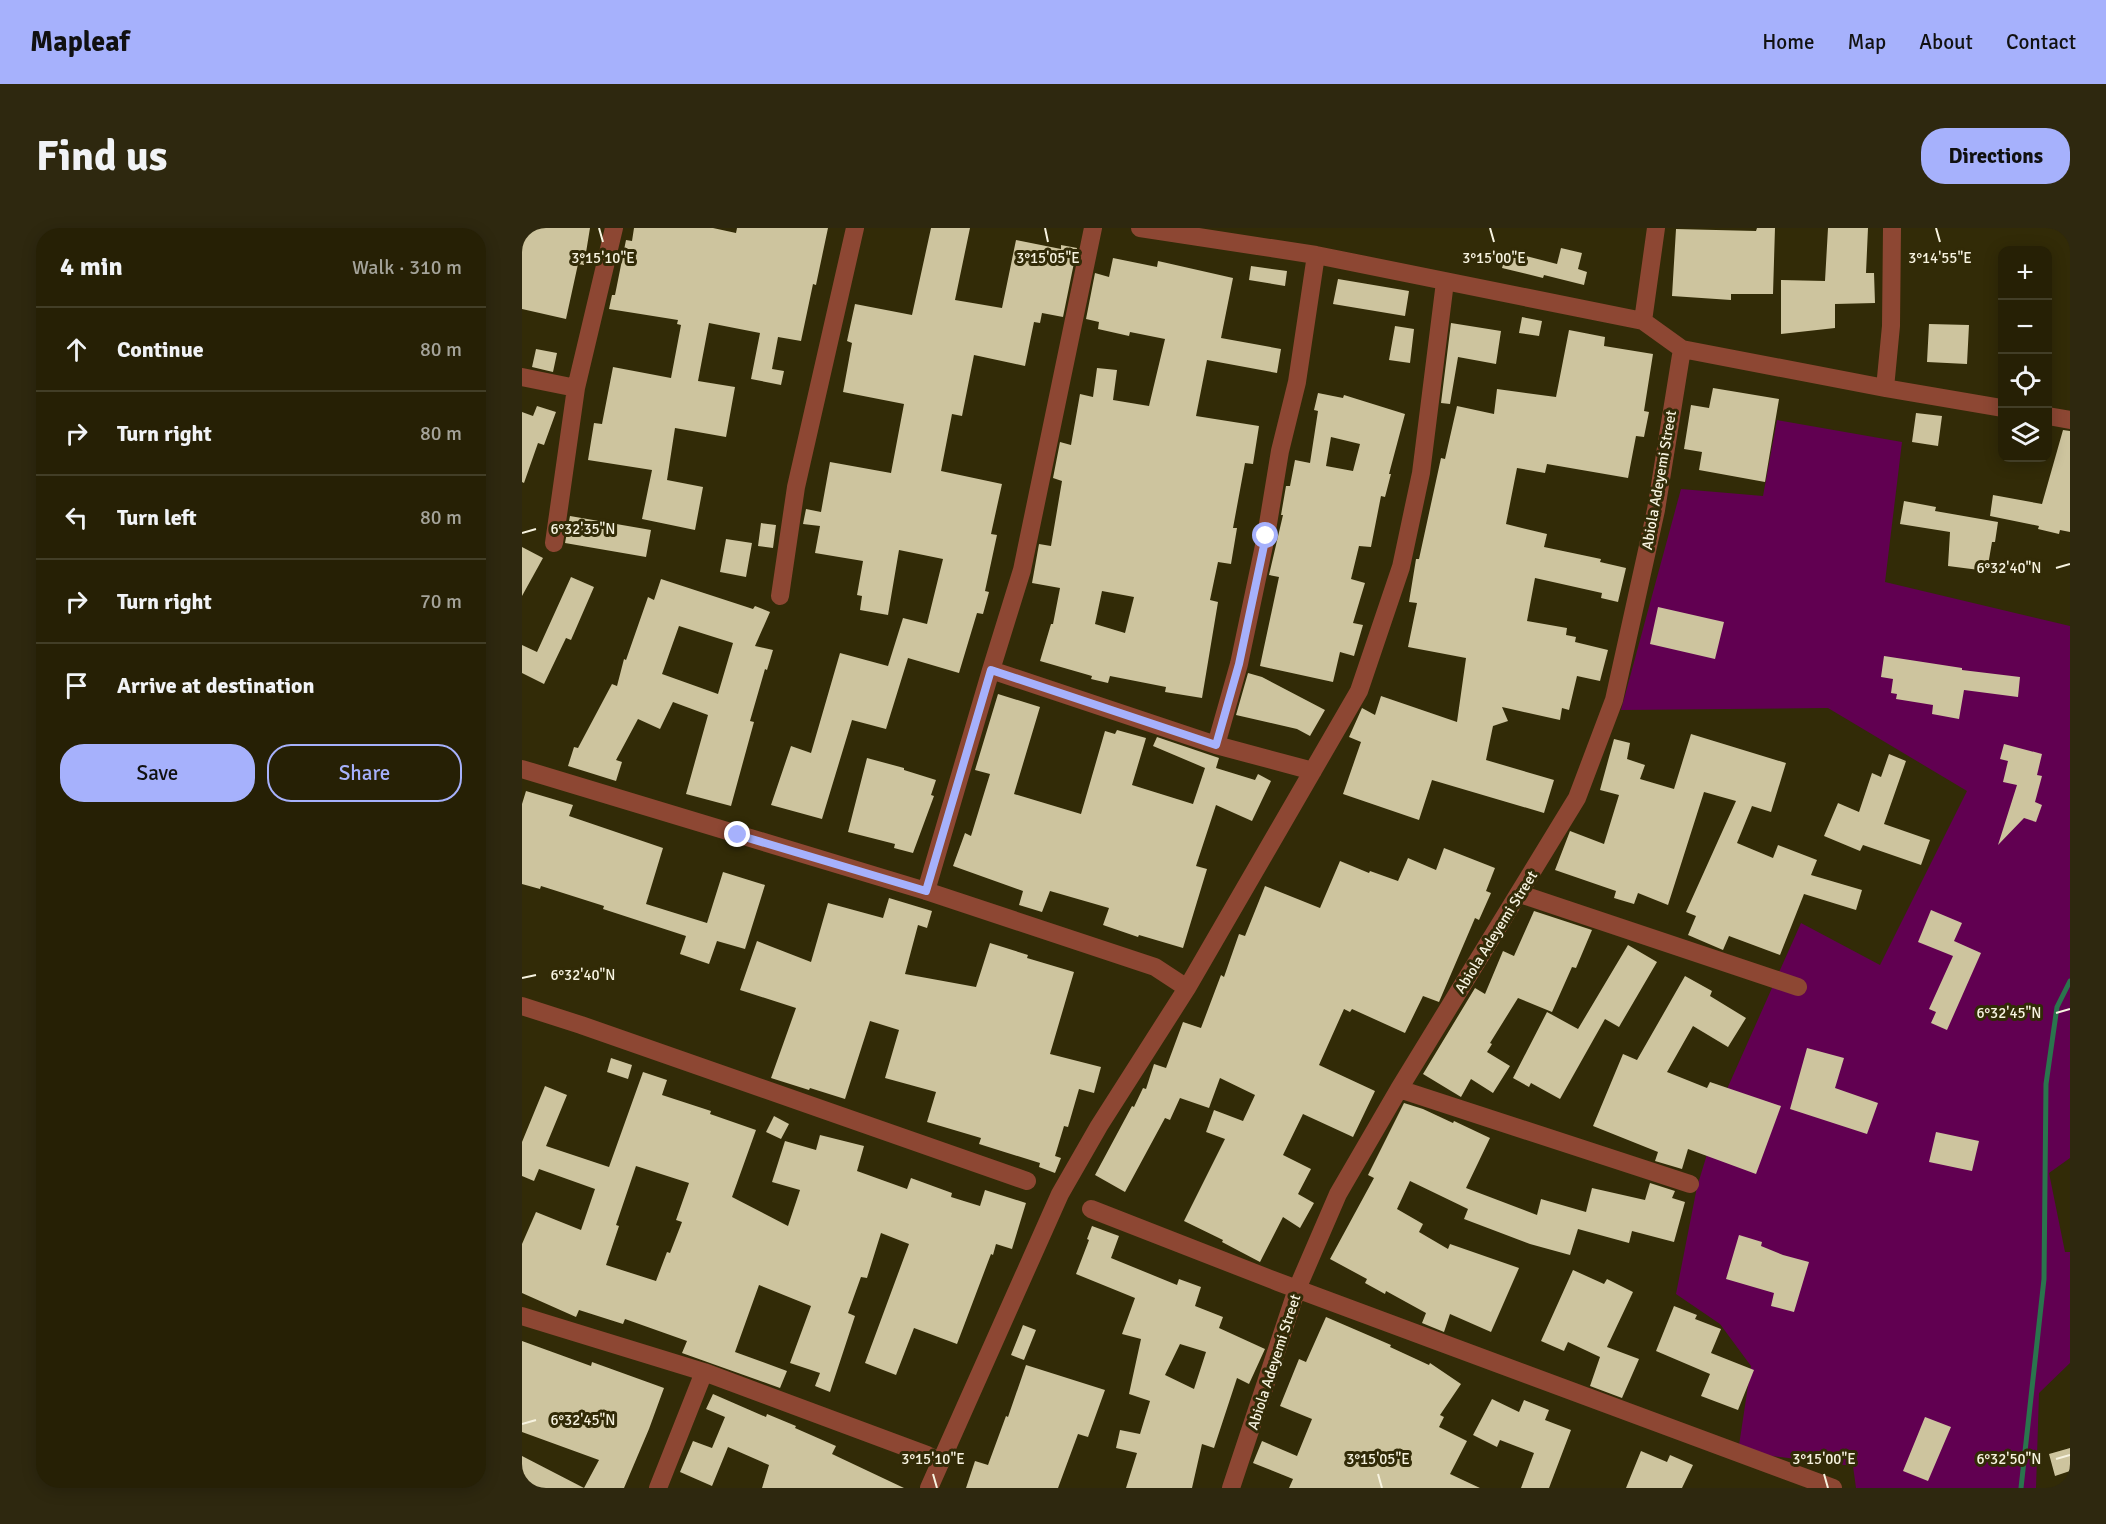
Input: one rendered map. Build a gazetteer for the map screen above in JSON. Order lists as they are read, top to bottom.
{
  "streets": {
    "street": ["Abiola Adeyemi Street"]
  },
  "page": {
    "header": "Mapleaf",
    "nav": [
      "Home",
      "Map",
      "About",
      "Contact"
    ],
    "buttons": [
      "Directions",
      ["Save", "Share"]
    ],
    "title": "Find us",
    "heading": ["4 min", "Walk · 310 m"],
    "map_buttons": ["+", "−"],
    "list": [
      ["Continue", "80 m"],
      ["Turn right", "80 m"],
      ["Turn left", "80 m"],
      ["Turn right", "70 m"],
      "Arrive at destination"
    ]
  },
  "coordinates": [
    "3°15'10\"E",
    "3°15'05\"E",
    "3°15'00\"E",
    "3°14'55\"E",
    "6°32'35\"N",
    "6°32'40\"N",
    "6°32'45\"N",
    "6°32'50\"N"
  ]
}
